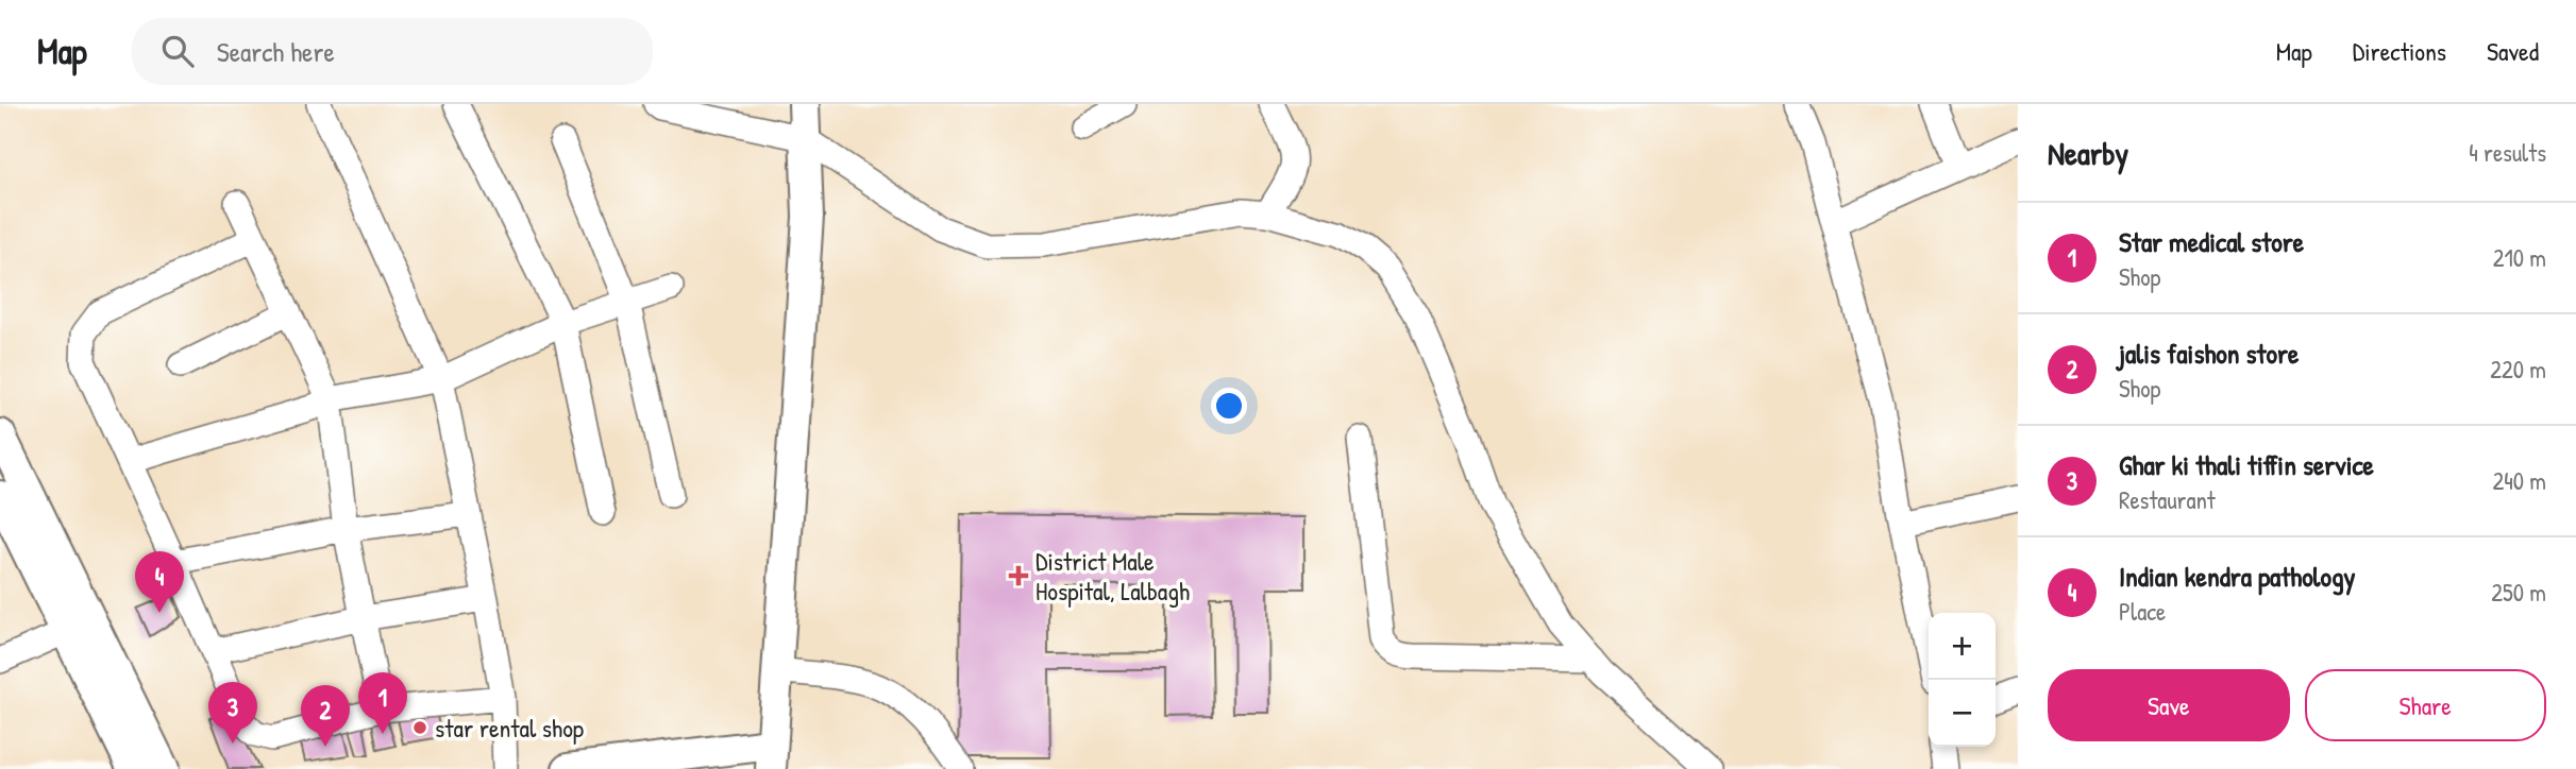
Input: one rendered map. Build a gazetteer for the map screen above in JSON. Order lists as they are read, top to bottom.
{
  "places": {
    "health": ["District Male Hospital, Lalbagh"],
    "other": ["star rental shop"]
  },
  "page": {
    "header": "Map",
    "search": "Search here",
    "nav": ["Map", "Directions", "Saved"],
    "heading": ["Nearby", "4 results"],
    "list": [
      {
        "mark": "1",
        "name": "Star medical store",
        "note": "Shop",
        "value": "210 m"
      },
      {
        "mark": "2",
        "name": "jalis faishon store",
        "note": "Shop",
        "value": "220 m"
      },
      {
        "mark": "3",
        "name": "Ghar ki thali tiffin service",
        "note": "Restaurant",
        "value": "240 m"
      },
      {
        "mark": "4",
        "name": "Indian kendra pathology",
        "note": "Place",
        "value": "250 m"
      }
    ],
    "pins": [
      "4",
      "1",
      "3",
      "2"
    ],
    "map_buttons": ["+", "−"],
    "buttons": ["Save", "Share"]
  }
}
